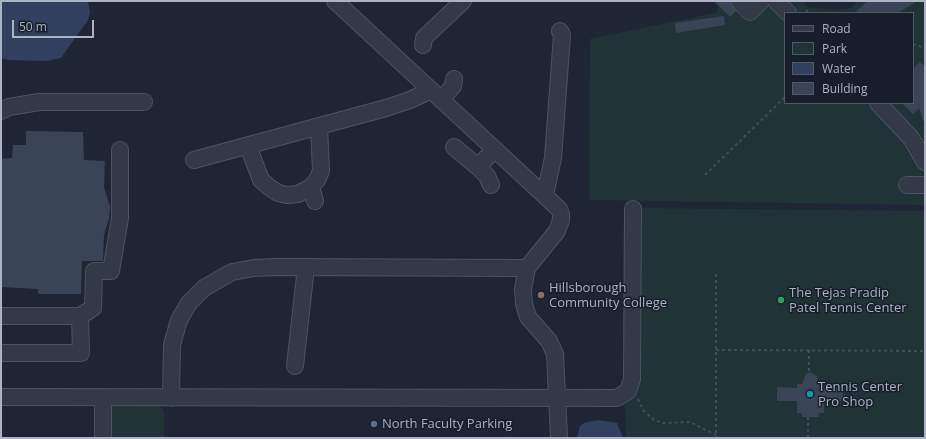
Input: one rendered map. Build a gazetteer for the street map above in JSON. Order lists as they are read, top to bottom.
{
  "places": [
    "Hillsborough Community College",
    "The Tejas Pradip Patel Tennis Center",
    "Tennis Center Pro Shop",
    "North Faculty Parking"
  ],
  "legend": [
    "Road",
    "Park",
    "Water",
    "Building"
  ],
  "scale_bar": "50 m"
}
